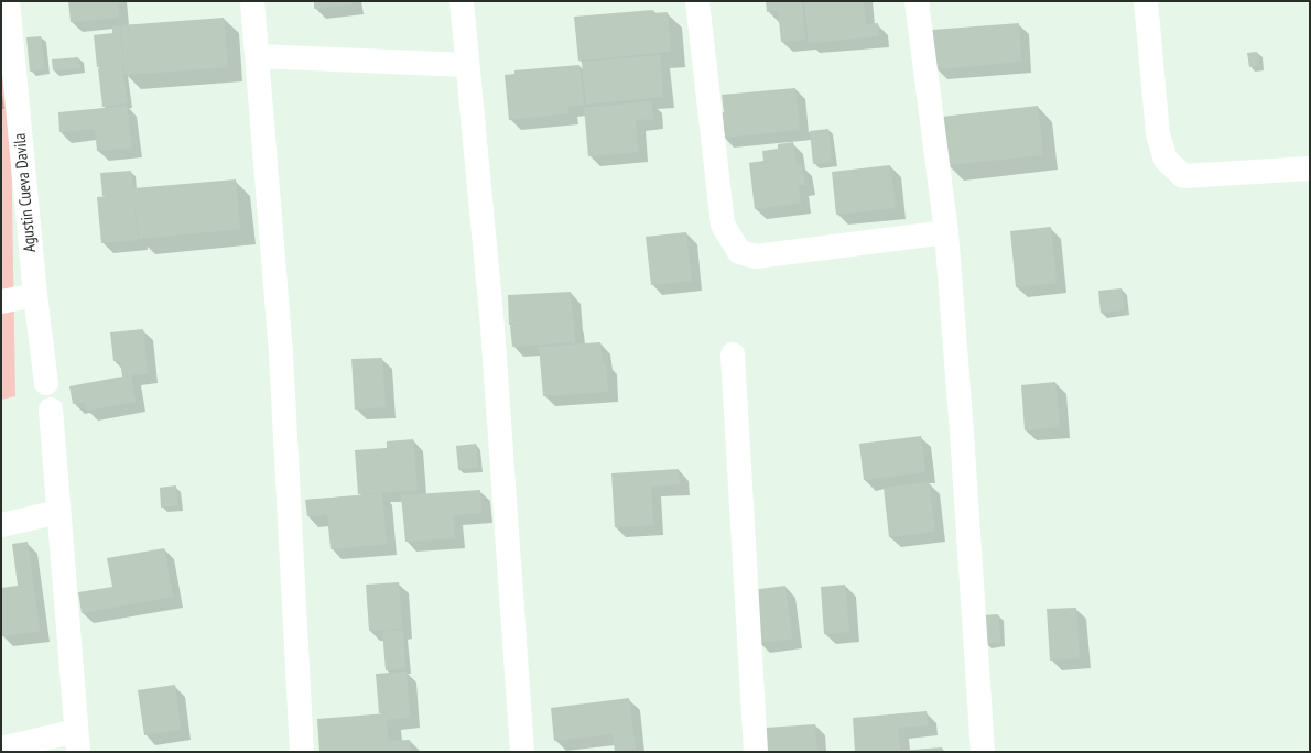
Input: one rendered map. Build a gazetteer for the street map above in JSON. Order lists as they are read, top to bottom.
{
  "streets": {
    "street": ["Agustin Cueva Davila"]
  }
}
